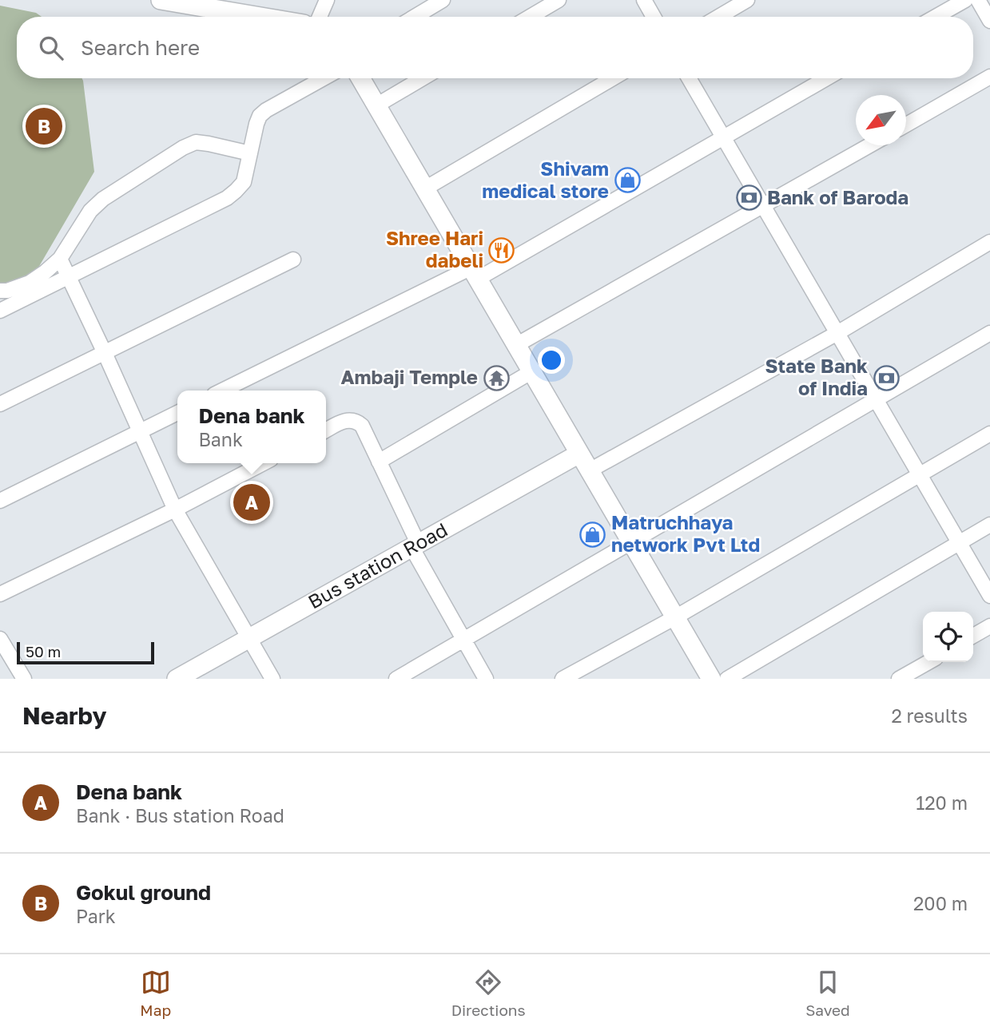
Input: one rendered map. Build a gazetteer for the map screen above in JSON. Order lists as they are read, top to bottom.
{
  "streets": {
    "street": ["Bus station Road"]
  },
  "places": {
    "shop": ["Shivam medical store", "Matruchhaya network Pvt Ltd"],
    "bank": ["Bank of Baroda", "State Bank of India"],
    "restaurant": ["Shree Hari dabeli"],
    "temple": ["Ambaji Temple"]
  },
  "scale_bar": "50 m",
  "north": "bottom left",
  "page": {
    "search": "Search here",
    "pins": ["B", "A"],
    "popup": ["Dena bank", "Bank"],
    "scale": "50 m",
    "heading": ["Nearby", "2 results"],
    "list": [
      {
        "mark": "A",
        "name": "Dena bank",
        "note": "Bank · Bus station Road",
        "value": "120 m"
      },
      {
        "mark": "B",
        "name": "Gokul ground",
        "note": "Park",
        "value": "200 m"
      }
    ],
    "nav": ["Map", "Directions", "Saved"]
  }
}
